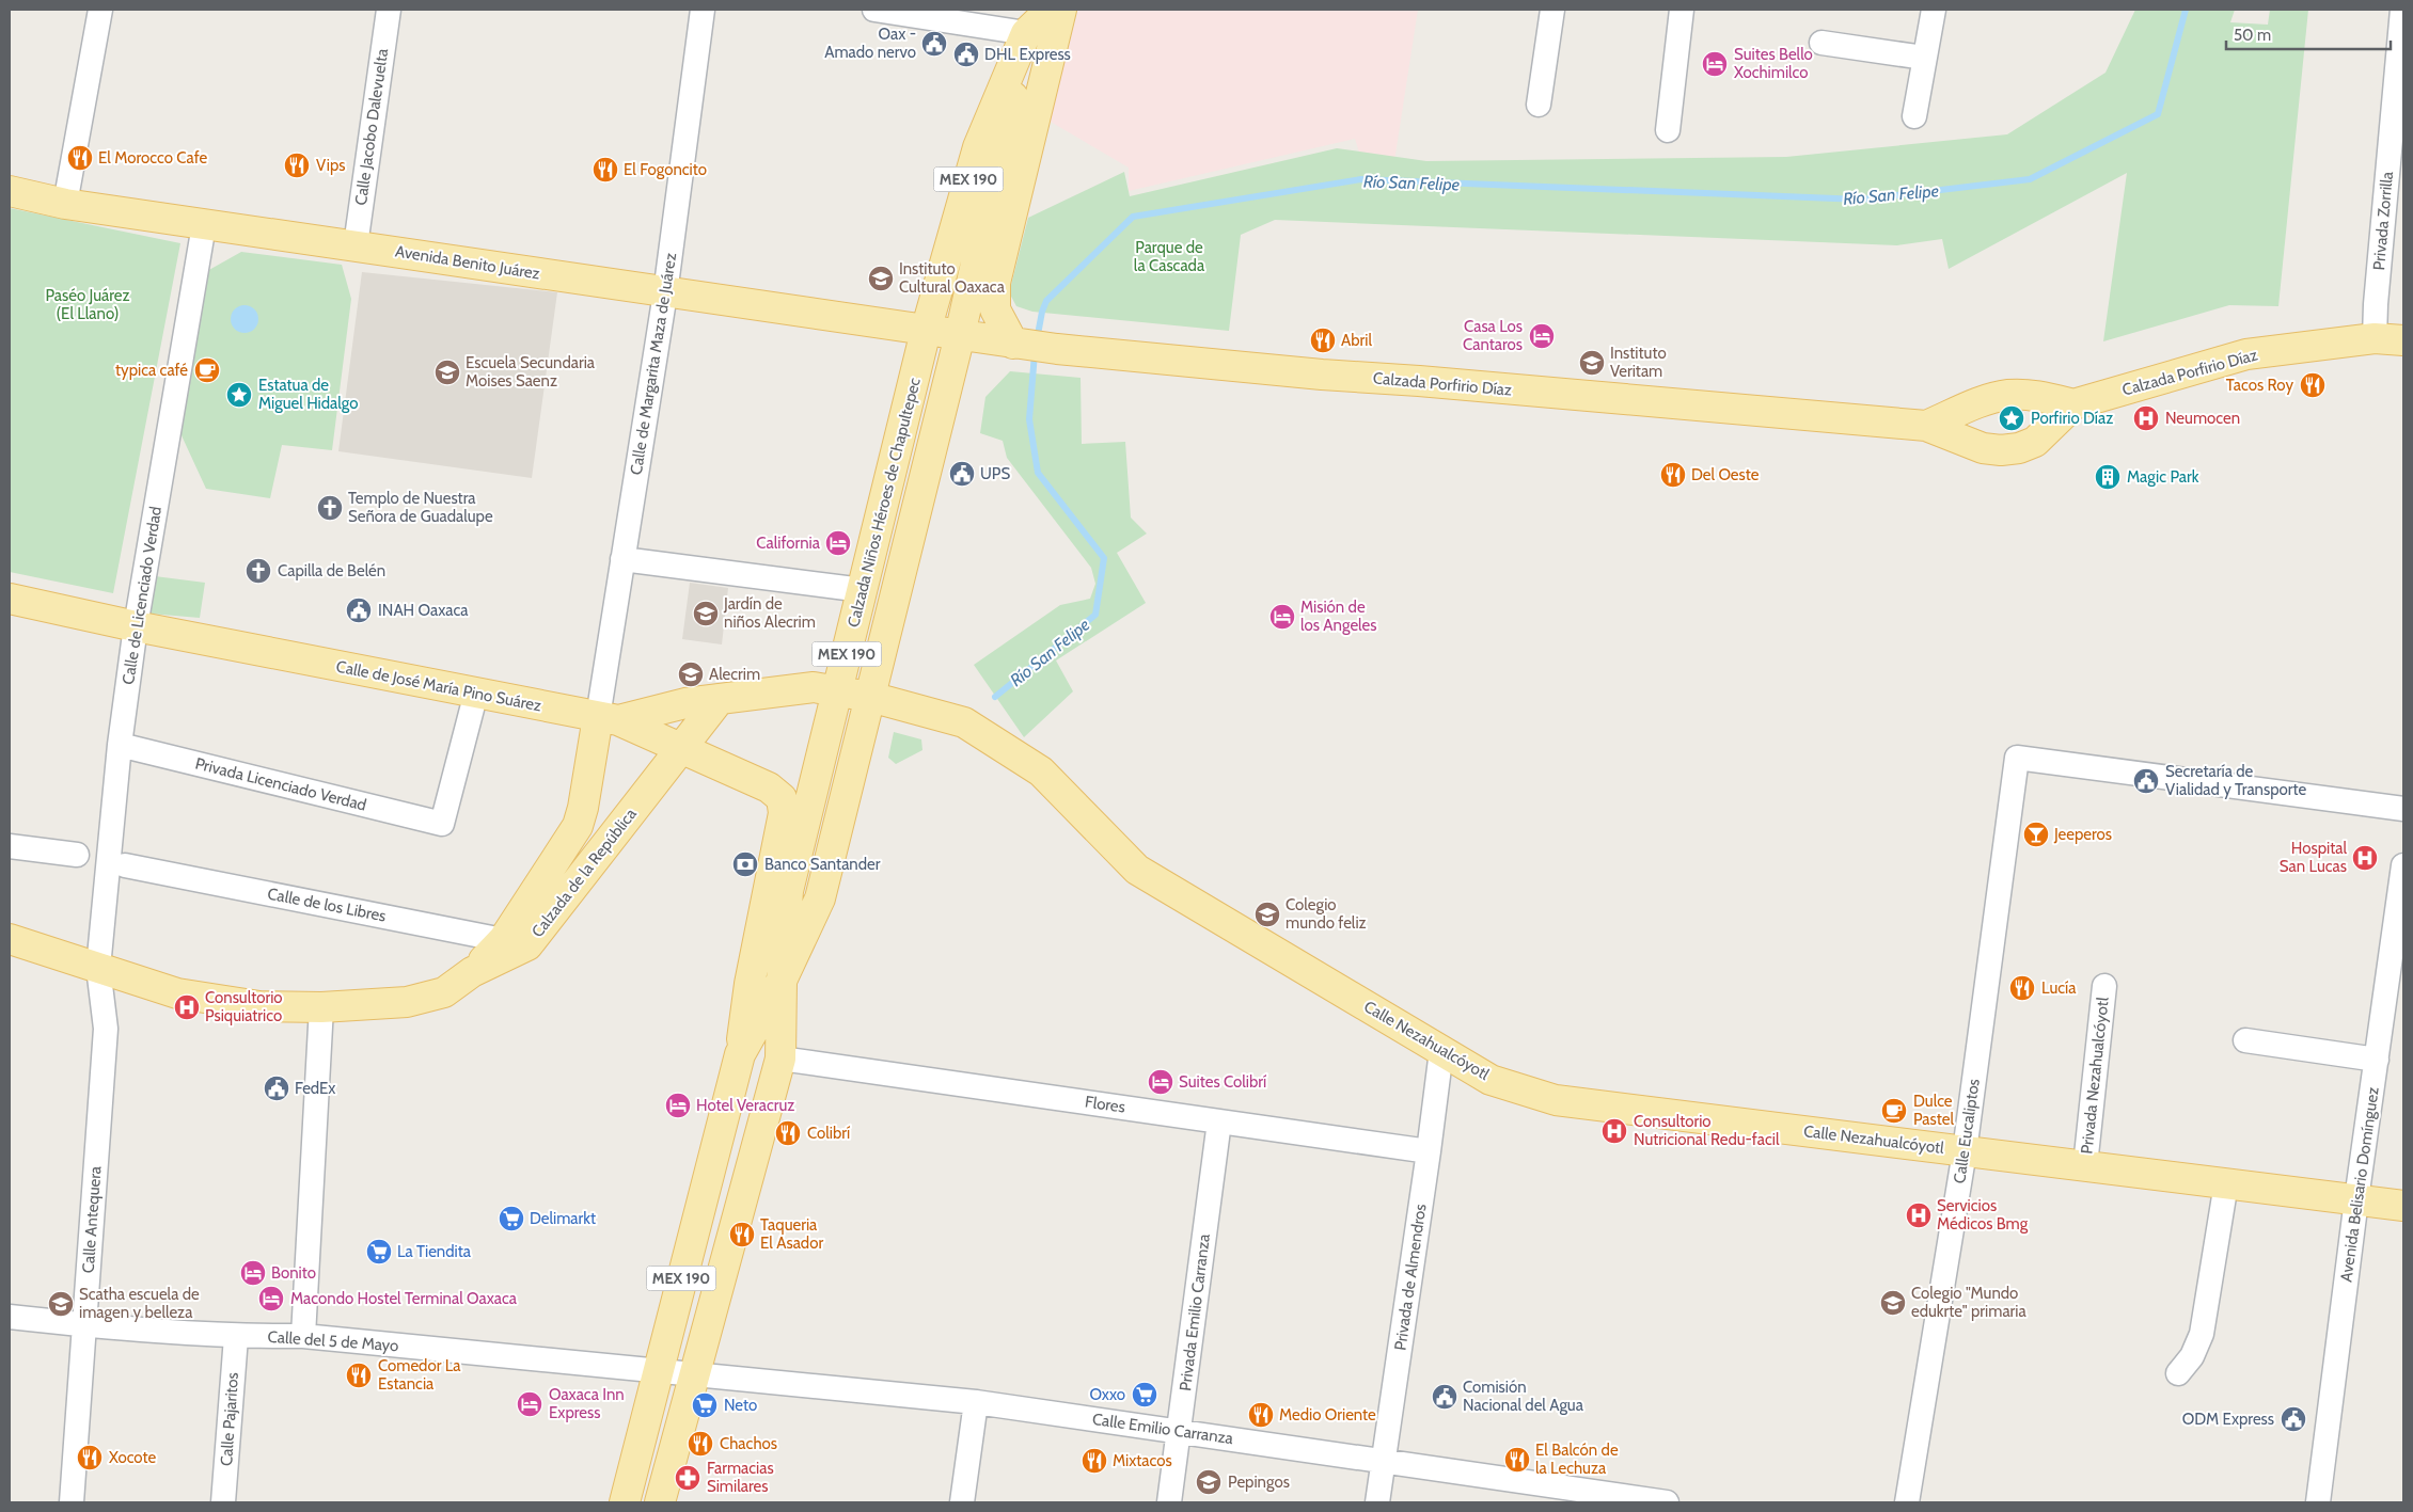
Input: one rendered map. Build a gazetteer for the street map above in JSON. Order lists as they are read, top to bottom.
{
  "streets": {
    "main road": [
      "MEX 190",
      "Avenida Benito Juárez",
      "Calzada Porfirio Díaz",
      "Calzada Niños Héroes de Chapultepec",
      "Calle de José María Pino Suárez",
      "Calzada de la República",
      "Calle Nezahualcóyotl"
    ],
    "street": [
      "Calle Jacobo Dalevuelta",
      "Privada Zorrilla",
      "Calle de Margarita Maza de Juárez",
      "Calle de Licenciado Verdad",
      "Privada Licenciado Verdad",
      "Calle de los Libres",
      "Privada Nezahualcóyotl",
      "Flores",
      "Calle Eucaliptos",
      "Avenida Belisario Domínguez",
      "Calle Antequera",
      "Privada de Almendros",
      "Privada Emilio Carranza",
      "Calle del 5 de Mayo",
      "Calle Pajaritos",
      "Calle Emilio Carranza"
    ]
  },
  "crossings": [
    ["Calle Jacobo Dalevuelta", "Avenida Benito Juárez"],
    ["Privada Zorrilla", "Calzada Porfirio Díaz"],
    ["Avenida Benito Juárez", "Calle de Margarita Maza de Juárez"],
    ["Avenida Benito Juárez", "Calzada Porfirio Díaz"],
    ["Avenida Benito Juárez", "Calzada Niños Héroes de Chapultepec"],
    ["Avenida Benito Juárez", "Calle de Licenciado Verdad"],
    ["Calle de Margarita Maza de Juárez", "Calle de José María Pino Suárez"],
    ["Calle de Margarita Maza de Juárez", "Calzada de la República"],
    ["Calzada Porfirio Díaz", "Calzada Niños Héroes de Chapultepec"],
    ["Calzada Niños Héroes de Chapultepec", "Calle de José María Pino Suárez"],
    ["Calzada Niños Héroes de Chapultepec", "Calle Nezahualcóyotl"],
    ["Calzada Niños Héroes de Chapultepec", "Flores"],
    ["Calzada Niños Héroes de Chapultepec", "Calle del 5 de Mayo"],
    ["Calzada Niños Héroes de Chapultepec", "Calle Emilio Carranza"],
    ["Calle de Licenciado Verdad", "Calle de José María Pino Suárez"],
    ["Calle de Licenciado Verdad", "Privada Licenciado Verdad"],
    ["Calle de Licenciado Verdad", "Calzada de la República"],
    ["Calle de Licenciado Verdad", "Calle Antequera"],
    ["Calle de José María Pino Suárez", "Privada Licenciado Verdad"],
    ["Calle de José María Pino Suárez", "Calzada de la República"],
    ["Calle de José María Pino Suárez", "Calle Nezahualcóyotl"],
    ["Calzada de la República", "Calle de los Libres"],
    ["Calzada de la República", "Calle Antequera"],
    ["Calle Nezahualcóyotl", "Privada Nezahualcóyotl"],
    ["Calle Nezahualcóyotl", "Calle Eucaliptos"],
    ["Calle Nezahualcóyotl", "Avenida Belisario Domínguez"],
    ["Calle Nezahualcóyotl", "Privada de Almendros"],
    ["Flores", "Privada de Almendros"],
    ["Flores", "Privada Emilio Carranza"],
    ["Calle Antequera", "Calle del 5 de Mayo"],
    ["Privada de Almendros", "Calle Emilio Carranza"],
    ["Privada Emilio Carranza", "Calle Emilio Carranza"],
    ["Calle del 5 de Mayo", "Calle Pajaritos"],
    ["Calle del 5 de Mayo", "Calle Emilio Carranza"]
  ],
  "water": ["Río San Felipe"],
  "parks": ["Parque de la Cascada", "Paséo Juárez (El Llano)"],
  "places": {
    "public building": [
      "Oax - Amado nervo",
      "DHL Express",
      "UPS",
      "INAH Oaxaca",
      "Secretaría de Vialidad y Transporte",
      "FedEx",
      "Comisión Nacional del Agua",
      "ODM Express"
    ],
    "hotel": [
      "Suites Bello Xochimilco",
      "Casa Los Cantaros",
      "California",
      "Misión de los Angeles",
      "Suites Colibrí",
      "Hotel Veracruz",
      "Bonito",
      "Macondo Hostel Terminal Oaxaca",
      "Oaxaca Inn Express"
    ],
    "restaurant": [
      "El Morocco Cafe",
      "Vips",
      "El Fogoncito",
      "Abril",
      "Tacos Roy",
      "Del Oeste",
      "Lucía",
      "Colibrí",
      "Taqueria El Asador",
      "Comedor La Estancia",
      "Medio Oriente",
      "Chachos",
      "Xocote",
      "El Balcón de la Lechuza",
      "Mixtacos"
    ],
    "school or university": [
      "Instituto Cultural Oaxaca",
      "Instituto Veritam",
      "Escuela Secundaria Moises Saenz",
      "Jardín de niños Alecrim",
      "Alecrim",
      "Colegio mundo feliz",
      "Colegio \"Mundo edukrte\" primaria",
      "Scatha escuela de imagen y belleza",
      "Pepingos"
    ],
    "cafe": ["typica café", "Dulce Pastel"],
    "place": ["Estatua de Miguel Hidalgo", "Porfirio Díaz"],
    "hospital": [
      "Neumocen",
      "Hospital San Lucas",
      "Consultorio Psiquiatrico",
      "Consultorio Nutricional Redu-facil",
      "Servicios Médicos Bmg"
    ],
    "building": ["Magic Park"],
    "church": ["Templo de Nuestra Señora de Guadalupe", "Capilla de Belén"],
    "bar": ["Jeeperos"],
    "bank": ["Banco Santander"],
    "supermarket": [
      "Delimarkt",
      "La Tiendita",
      "Oxxo",
      "Neto"
    ],
    "pharmacy": ["Farmacias Similares"]
  },
  "scale_bar": "50 m"
}
